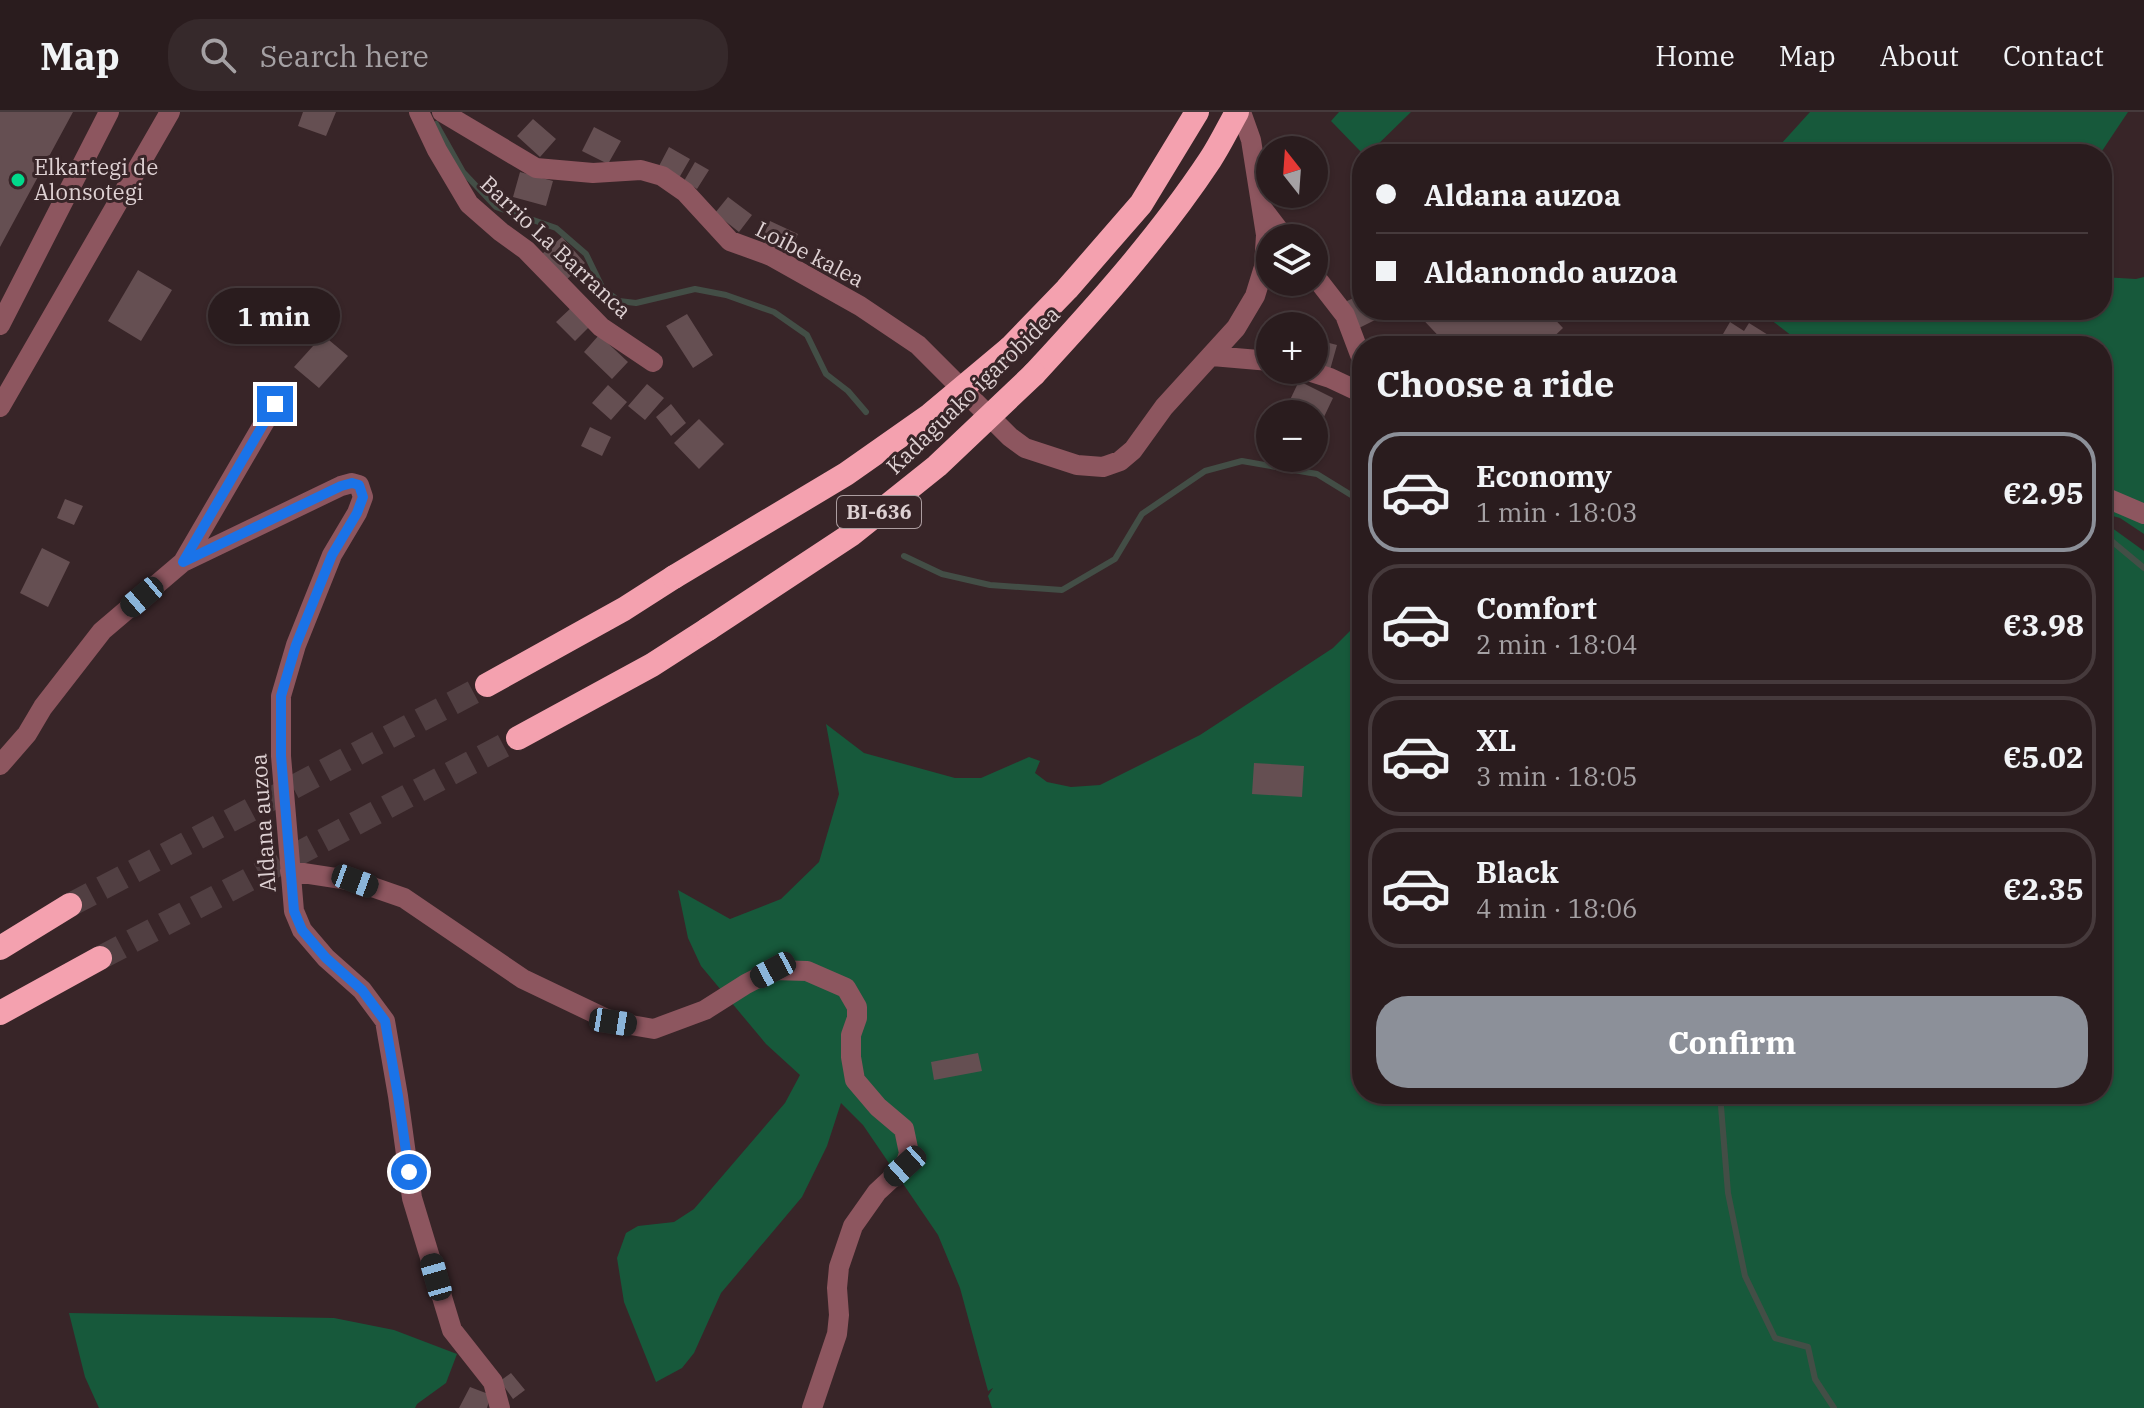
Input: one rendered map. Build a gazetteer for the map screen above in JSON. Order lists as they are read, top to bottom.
{
  "streets": {
    "highway": ["Kadaguako igarobidea", "BI-636"],
    "street": ["Barrio La Barranca", "Loibe kalea", "Aldana auzoa"]
  },
  "crossings": [
    ["Loibe kalea", "Kadaguako igarobidea"]
  ],
  "places": ["Elkartegi de Alonsotegi"],
  "north": "top",
  "page": {
    "header": "Map",
    "search": "Search here",
    "nav": [
      "Home",
      "Map",
      "About",
      "Contact"
    ],
    "map_buttons": ["+", "−"],
    "banner": ["Aldana auzoa", "Aldanondo auzoa"],
    "bubble": "1 min",
    "heading": "Choose a ride",
    "list": [
      {
        "name": "Economy",
        "note": "1 min · 18:03",
        "value": "€2.95"
      },
      {
        "name": "Comfort",
        "note": "2 min · 18:04",
        "value": "€3.98"
      },
      {
        "name": "XL",
        "note": "3 min · 18:05",
        "value": "€5.02"
      },
      {
        "name": "Black",
        "note": "4 min · 18:06",
        "value": "€2.35"
      }
    ],
    "buttons": "Confirm"
  }
}
